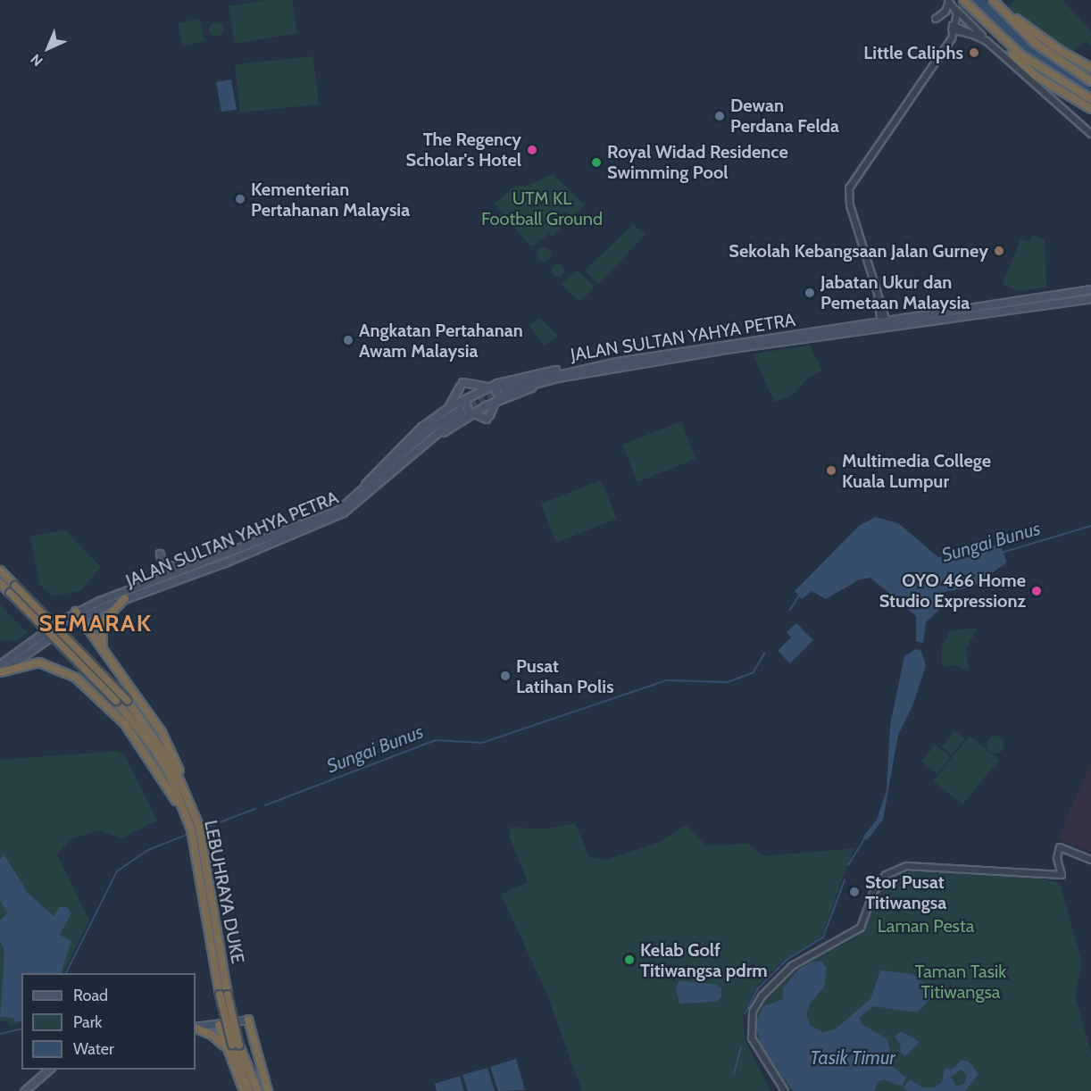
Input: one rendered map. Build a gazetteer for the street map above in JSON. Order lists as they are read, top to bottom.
{
  "streets": {
    "highway": ["LEBUHRAYA DUKE"],
    "main road": ["JALAN SULTAN YAHYA PETRA"]
  },
  "districts": ["SEMARAK"],
  "water": ["Sungai Bunus", "Tasik Timur"],
  "parks": ["UTM KL Football Ground", "Laman Pesta", "Taman Tasik Titiwangsa"],
  "places": [
    "Little Caliphs",
    "Dewan Perdana Felda",
    "The Regency Scholar's Hotel",
    "Royal Widad Residence Swimming Pool",
    "Kementerian Pertahanan Malaysia",
    "Sekolah Kebangsaan Jalan Gurney",
    "Jabatan Ukur dan Pemetaan Malaysia",
    "Angkatan Pertahanan Awam Malaysia",
    "Multimedia College Kuala Lumpur",
    "OYO 466 Home Studio Expressionz",
    "Pusat Latihan Polis",
    "Stor Pusat Titiwangsa",
    "Kelab Golf Titiwangsa pdrm"
  ],
  "legend": ["Road", "Park", "Water"],
  "north": "bottom left"
}
